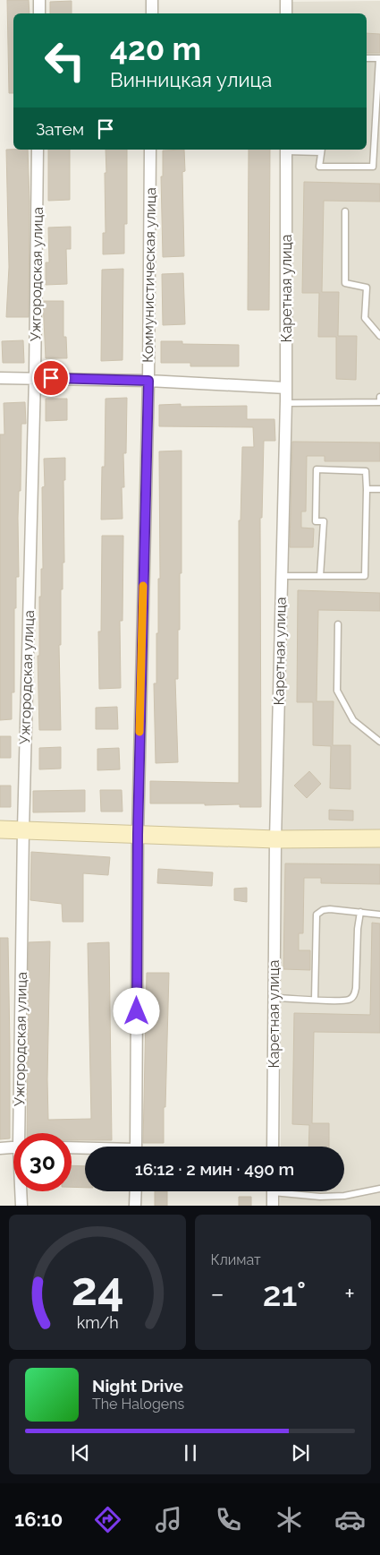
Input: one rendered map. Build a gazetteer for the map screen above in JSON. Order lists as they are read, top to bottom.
{
  "streets": {
    "street": ["Ужгородская улица", "Коммунистическая улица", "Каретная улица"]
  },
  "page": {
    "turn": ["420 m", "Винницкая улица"],
    "then": "Затем",
    "limit": "30",
    "trip": "16:12 · 2 мин · 490 m",
    "tile": "Климат",
    "heat": ["−", "21°", "+"],
    "song": ["Night Drive", "The Halogens"],
    "tabs": "16:10",
    "gauge": ["24", "km/h"]
  }
}
